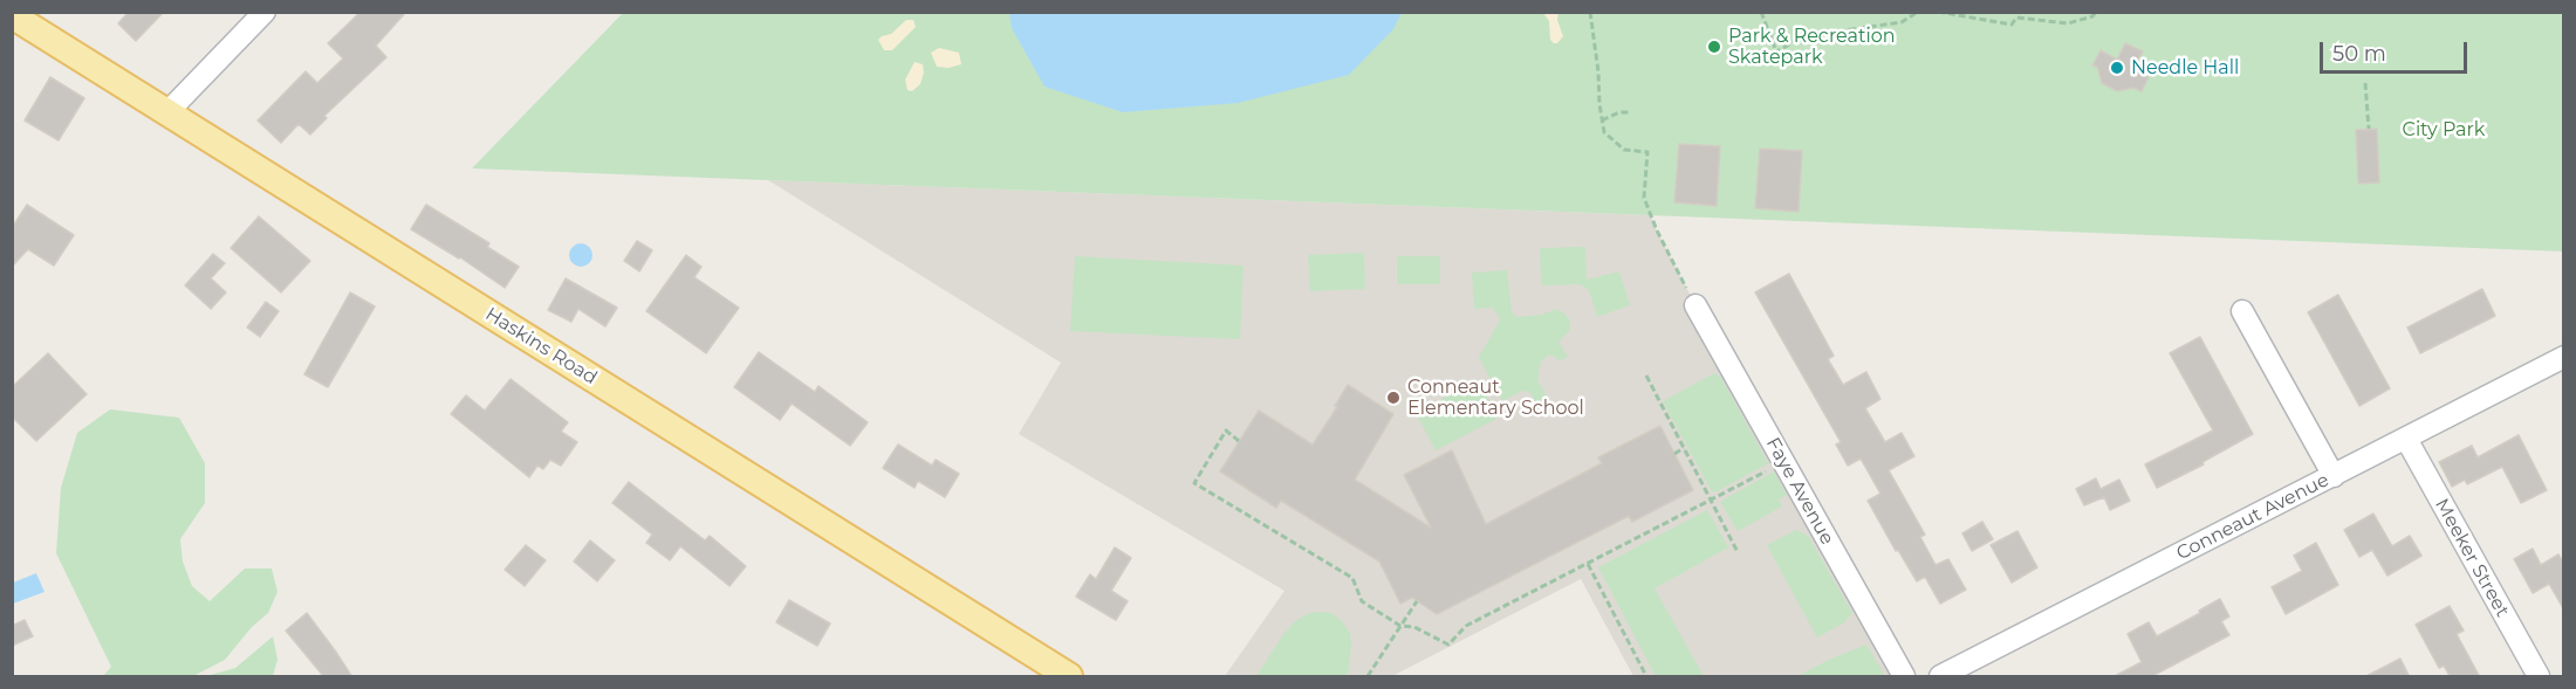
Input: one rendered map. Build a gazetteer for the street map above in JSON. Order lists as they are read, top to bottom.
{
  "streets": {
    "main road": ["Haskins Road"],
    "street": ["Faye Avenue", "Conneaut Avenue", "Meeker Street"]
  },
  "crossings": [
    ["Conneaut Avenue", "Meeker Street"]
  ],
  "parks": ["City Park"],
  "places": ["Park & Recreation Skatepark", "Needle Hall", "Conneaut Elementary School"],
  "scale_bar": "50 m"
}
